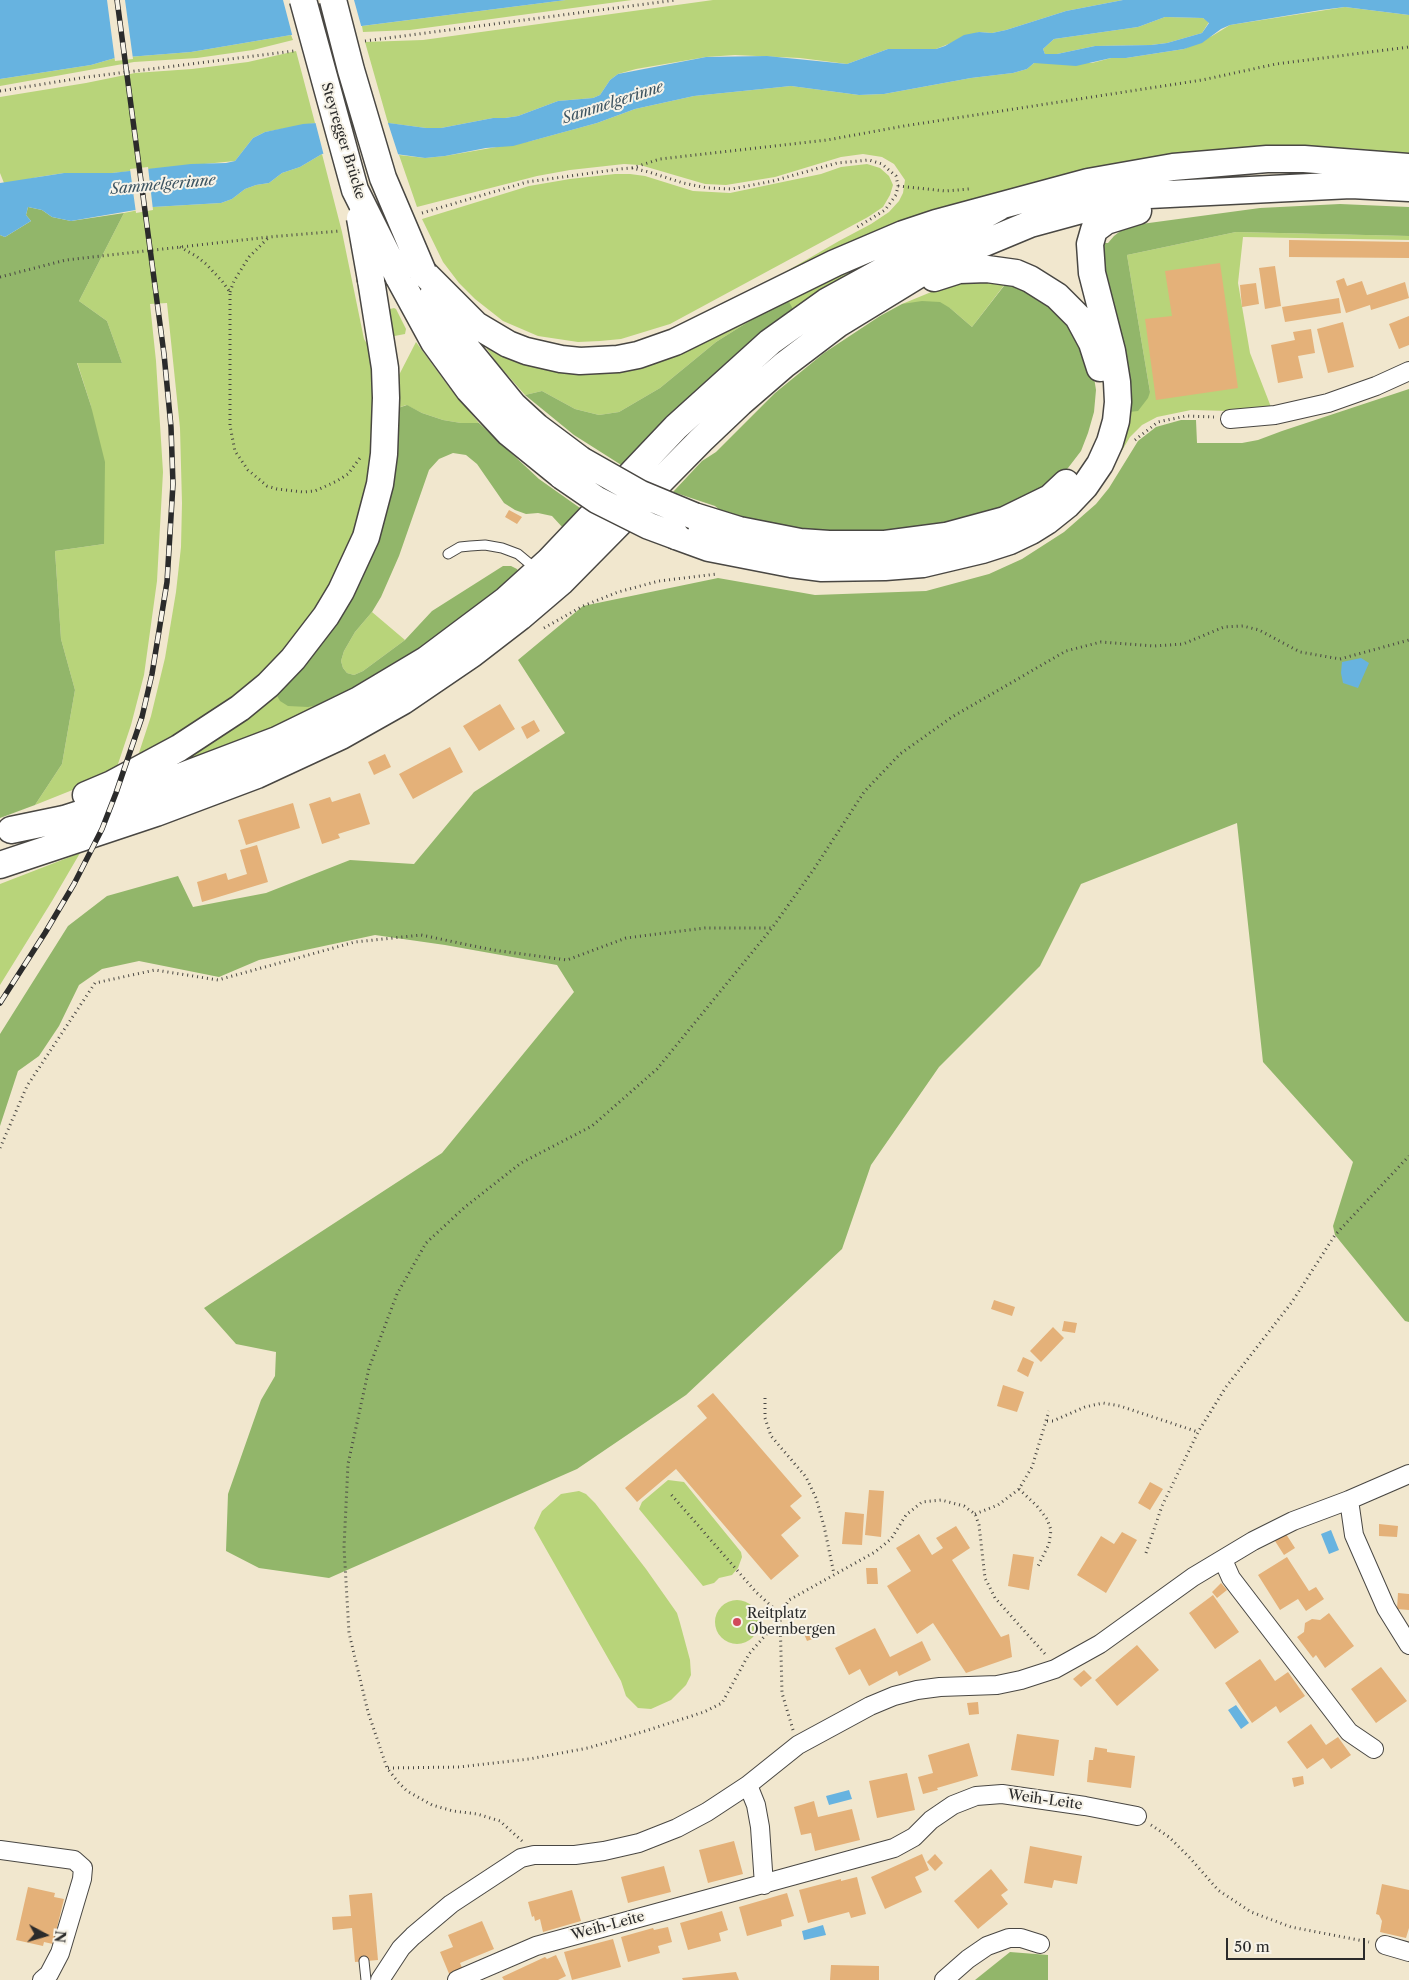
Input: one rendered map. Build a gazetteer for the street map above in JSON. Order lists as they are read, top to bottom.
{
  "streets": {
    "main road": ["Steyregger Brücke"],
    "street": ["Weih-Leite"]
  },
  "water": ["Sammelgerinne"],
  "places": ["Reitplatz Obernbergen"],
  "scale_bar": "50 m",
  "north": "right"
}
